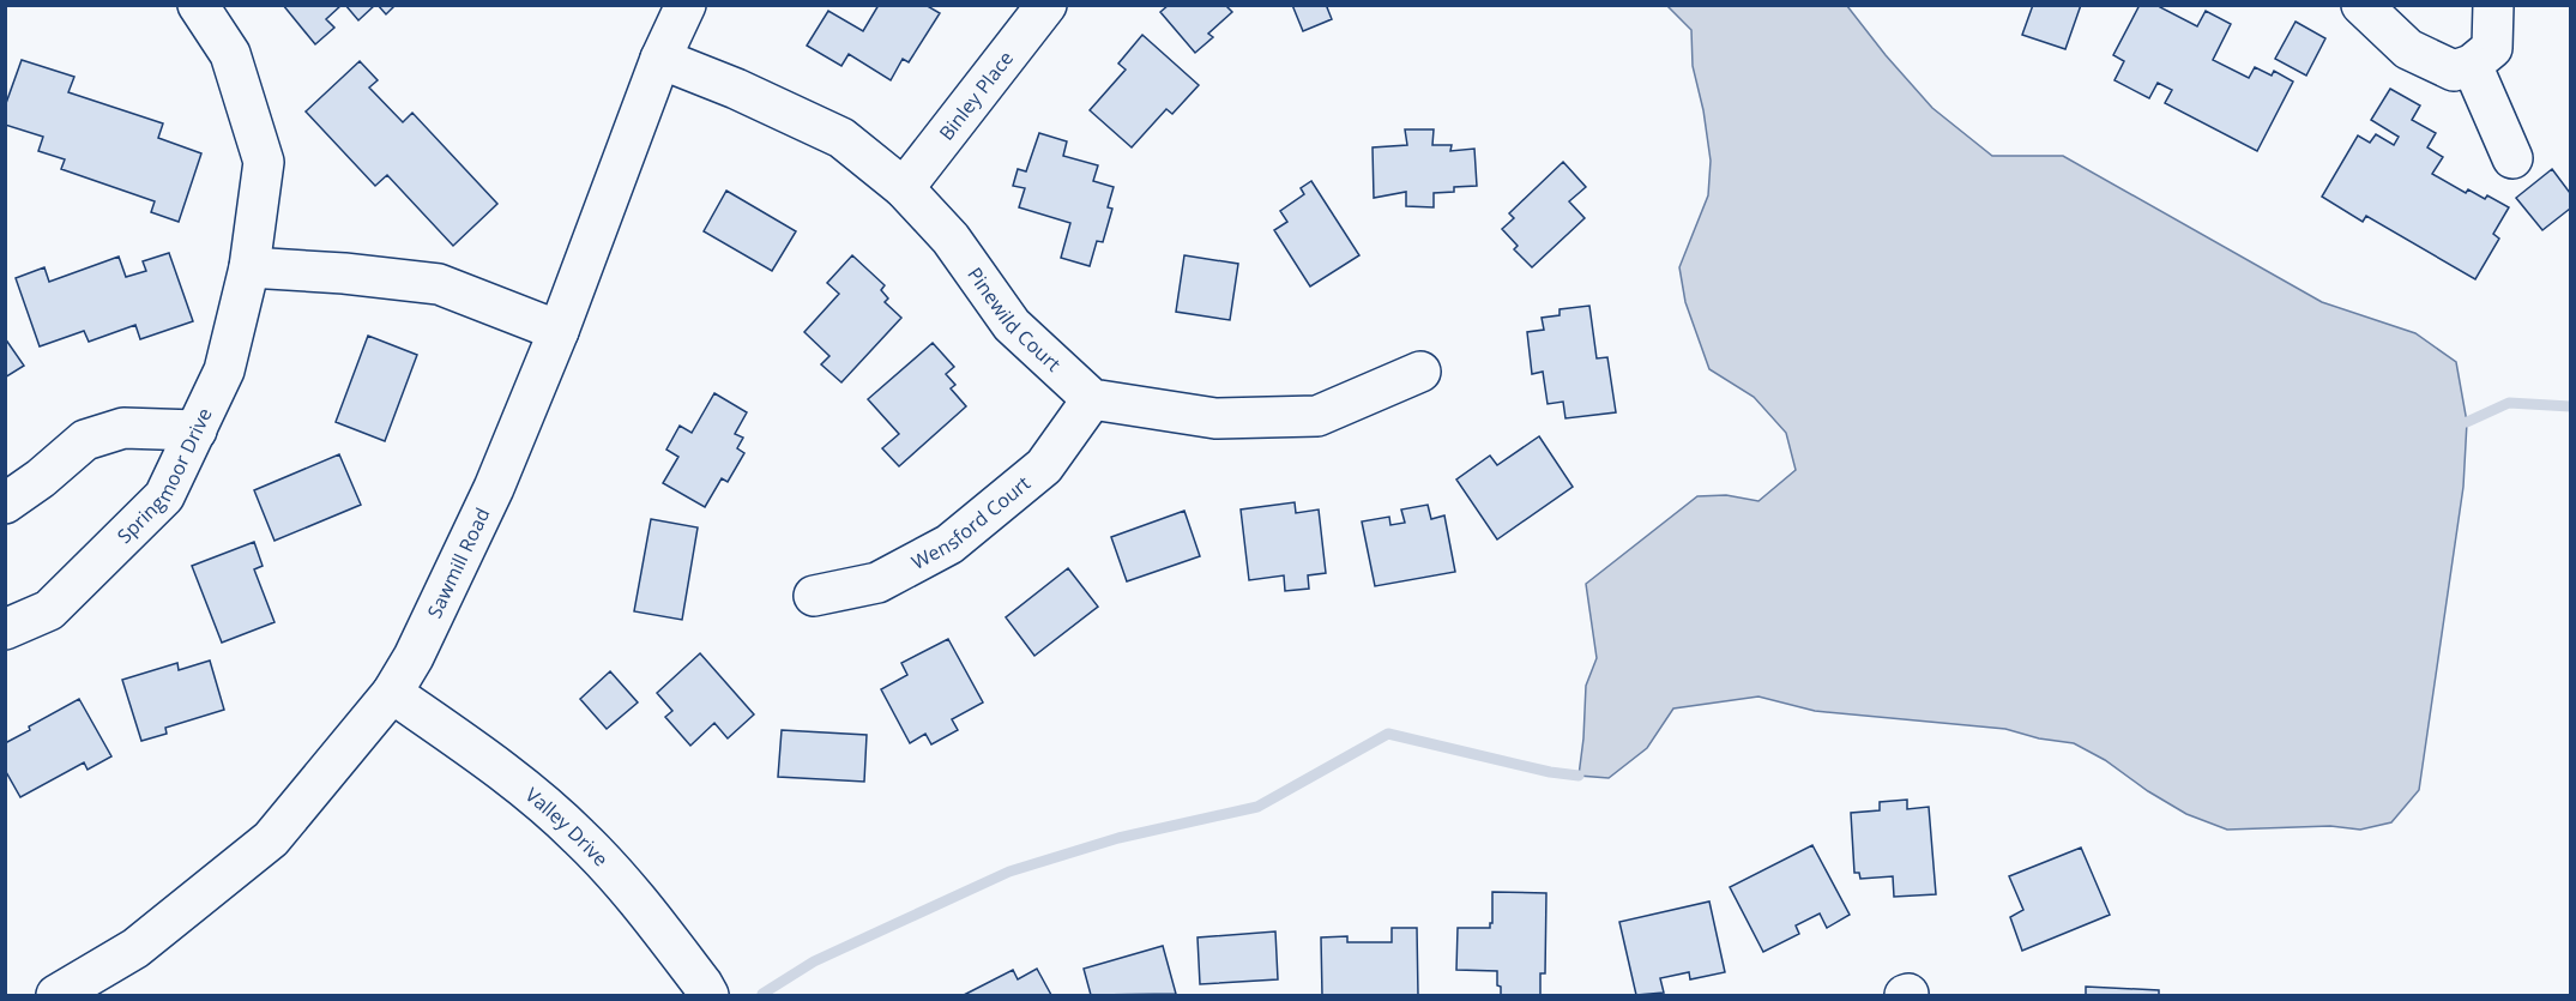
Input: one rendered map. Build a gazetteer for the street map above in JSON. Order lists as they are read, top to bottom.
{
  "streets": {
    "street": [
      "Binley Place",
      "Pinewild Court",
      "Springmoor Drive",
      "Wensford Court",
      "Sawmill Road",
      "Valley Drive"
    ]
  },
  "crossings": [
    ["Binley Place", "Pinewild Court"],
    ["Pinewild Court", "Wensford Court"],
    ["Pinewild Court", "Sawmill Road"],
    ["Sawmill Road", "Valley Drive"]
  ]
}
